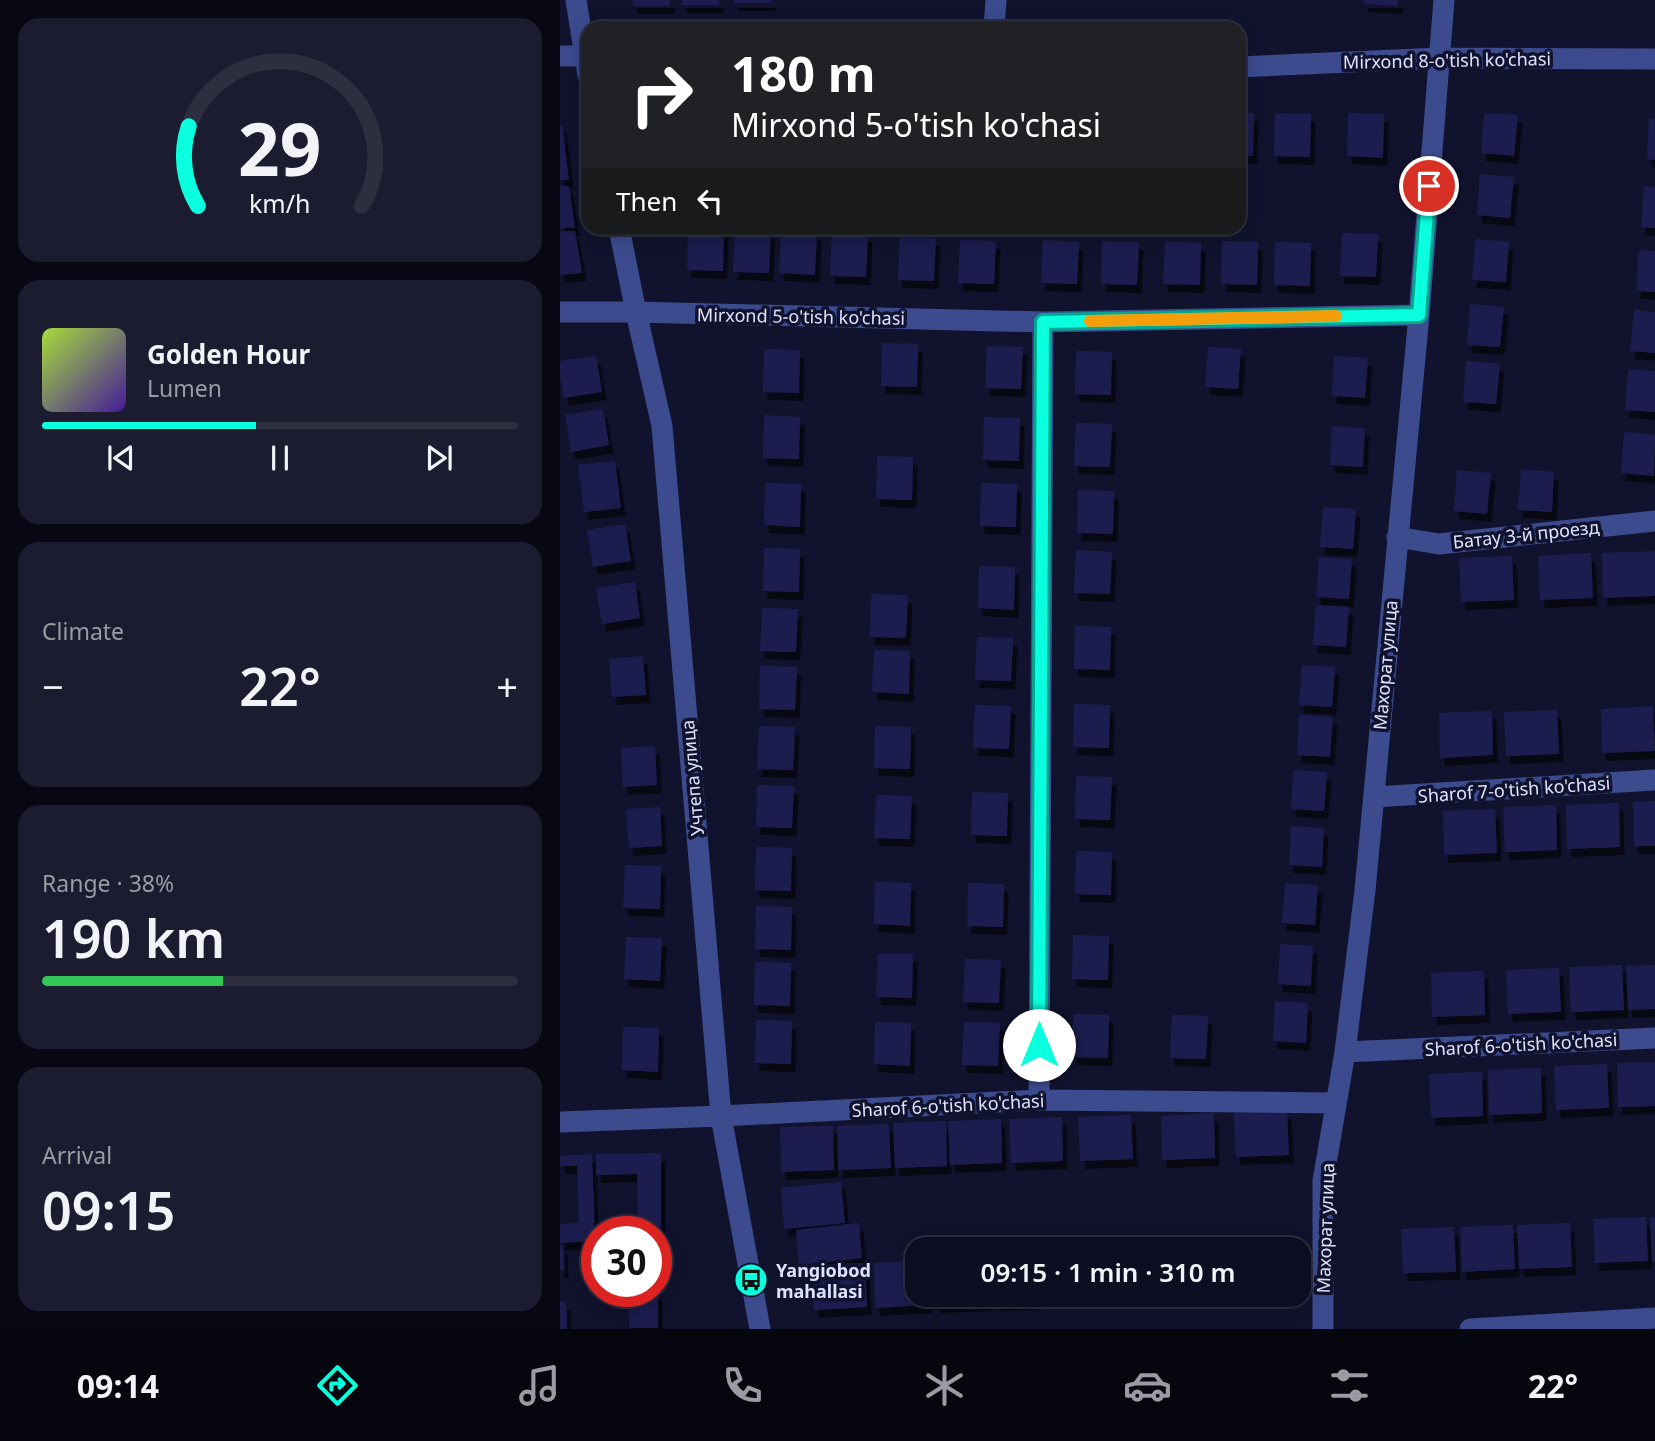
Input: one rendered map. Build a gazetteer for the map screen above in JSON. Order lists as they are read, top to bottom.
{
  "streets": {
    "street": [
      "Mirxond 8-o'tish ko'chasi",
      "Mirxond 5-o'tish ko'chasi",
      "Батау 3-й проезд",
      "Махорат улица",
      "Учтепа улица",
      "Sharof 7-o'tish ko'chasi",
      "Sharof 6-o'tish ko'chasi"
    ]
  },
  "crossings": [
    ["Mirxond 8-o'tish ko'chasi", "Махорат улица"],
    ["Mirxond 5-o'tish ko'chasi", "Махорат улица"],
    ["Mirxond 5-o'tish ko'chasi", "Учтепа улица"],
    ["Батау 3-й проезд", "Махорат улица"],
    ["Махорат улица", "Sharof 7-o'tish ko'chasi"],
    ["Махорат улица", "Sharof 6-o'tish ko'chasi"],
    ["Учтепа улица", "Sharof 6-o'tish ko'chasi"]
  ],
  "places": {
    "bus stop": ["Yangiobod mahallasi"]
  },
  "page": {
    "turn": ["180 m", "Mirxond 5-o'tish ko'chasi"],
    "then": "Then",
    "song": ["Golden Hour", "Lumen"],
    "tile": [
      "Climate",
      ["Range · 38%", "190 km"],
      ["Arrival", "09:15"]
    ],
    "heat": ["−", "22°", "+"],
    "limit": "30",
    "trip": "09:15 · 1 min · 310 m",
    "tabs": ["09:14", "22°"],
    "gauge": ["29", "km/h"]
  }
}
